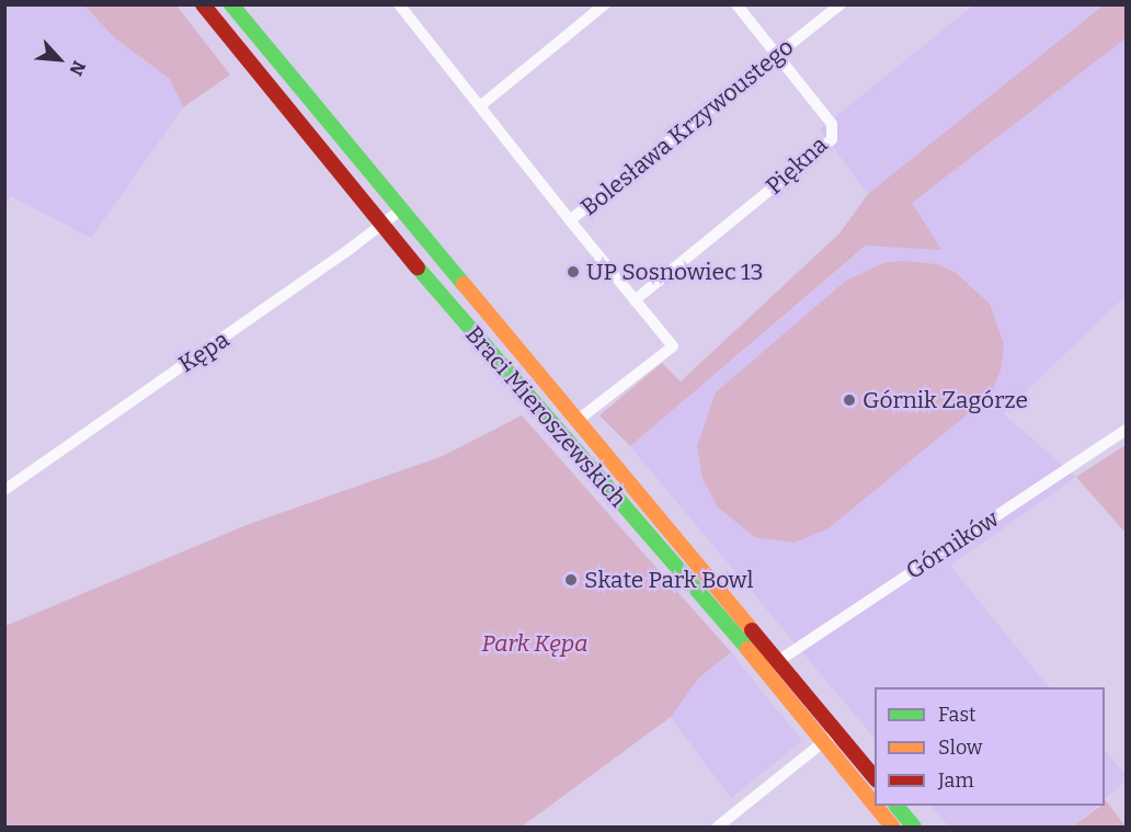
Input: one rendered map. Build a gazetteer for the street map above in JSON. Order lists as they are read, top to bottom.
{
  "streets": {
    "main road": ["Braci Mieroszewskich"],
    "street": [
      "Bolesława Krzywoustego",
      "Piękna",
      "Kępa",
      "Górników"
    ]
  },
  "crossings": [
    ["Bolesława Krzywoustego", "Piękna"],
    ["Bolesława Krzywoustego", "Braci Mieroszewskich"],
    ["Kępa", "Braci Mieroszewskich"],
    ["Braci Mieroszewskich", "Górników"]
  ],
  "parks": ["Park Kępa"],
  "places": ["UP Sosnowiec 13", "Górnik Zagórze", "Skate Park Bowl"],
  "legend": ["Fast", "Slow", "Jam"],
  "north": "bottom right"
}
